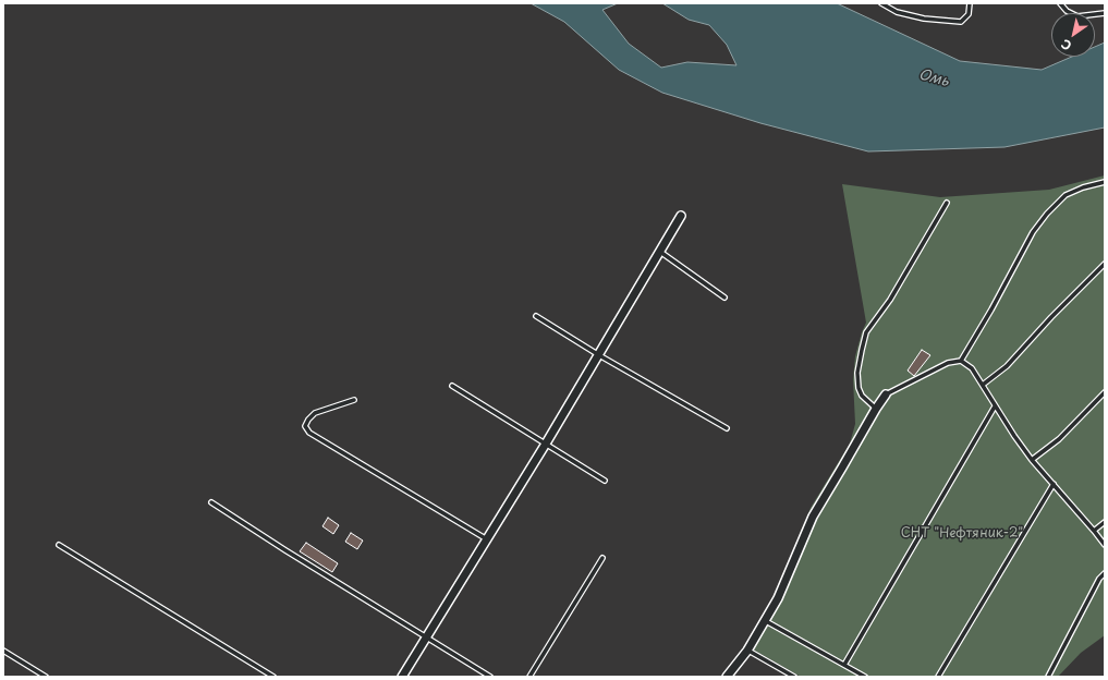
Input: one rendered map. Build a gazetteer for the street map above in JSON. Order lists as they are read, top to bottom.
{
  "water": ["Омь"],
  "parks": ["СНТ \"Нефтяник-2\""],
  "north": "bottom left"
}
